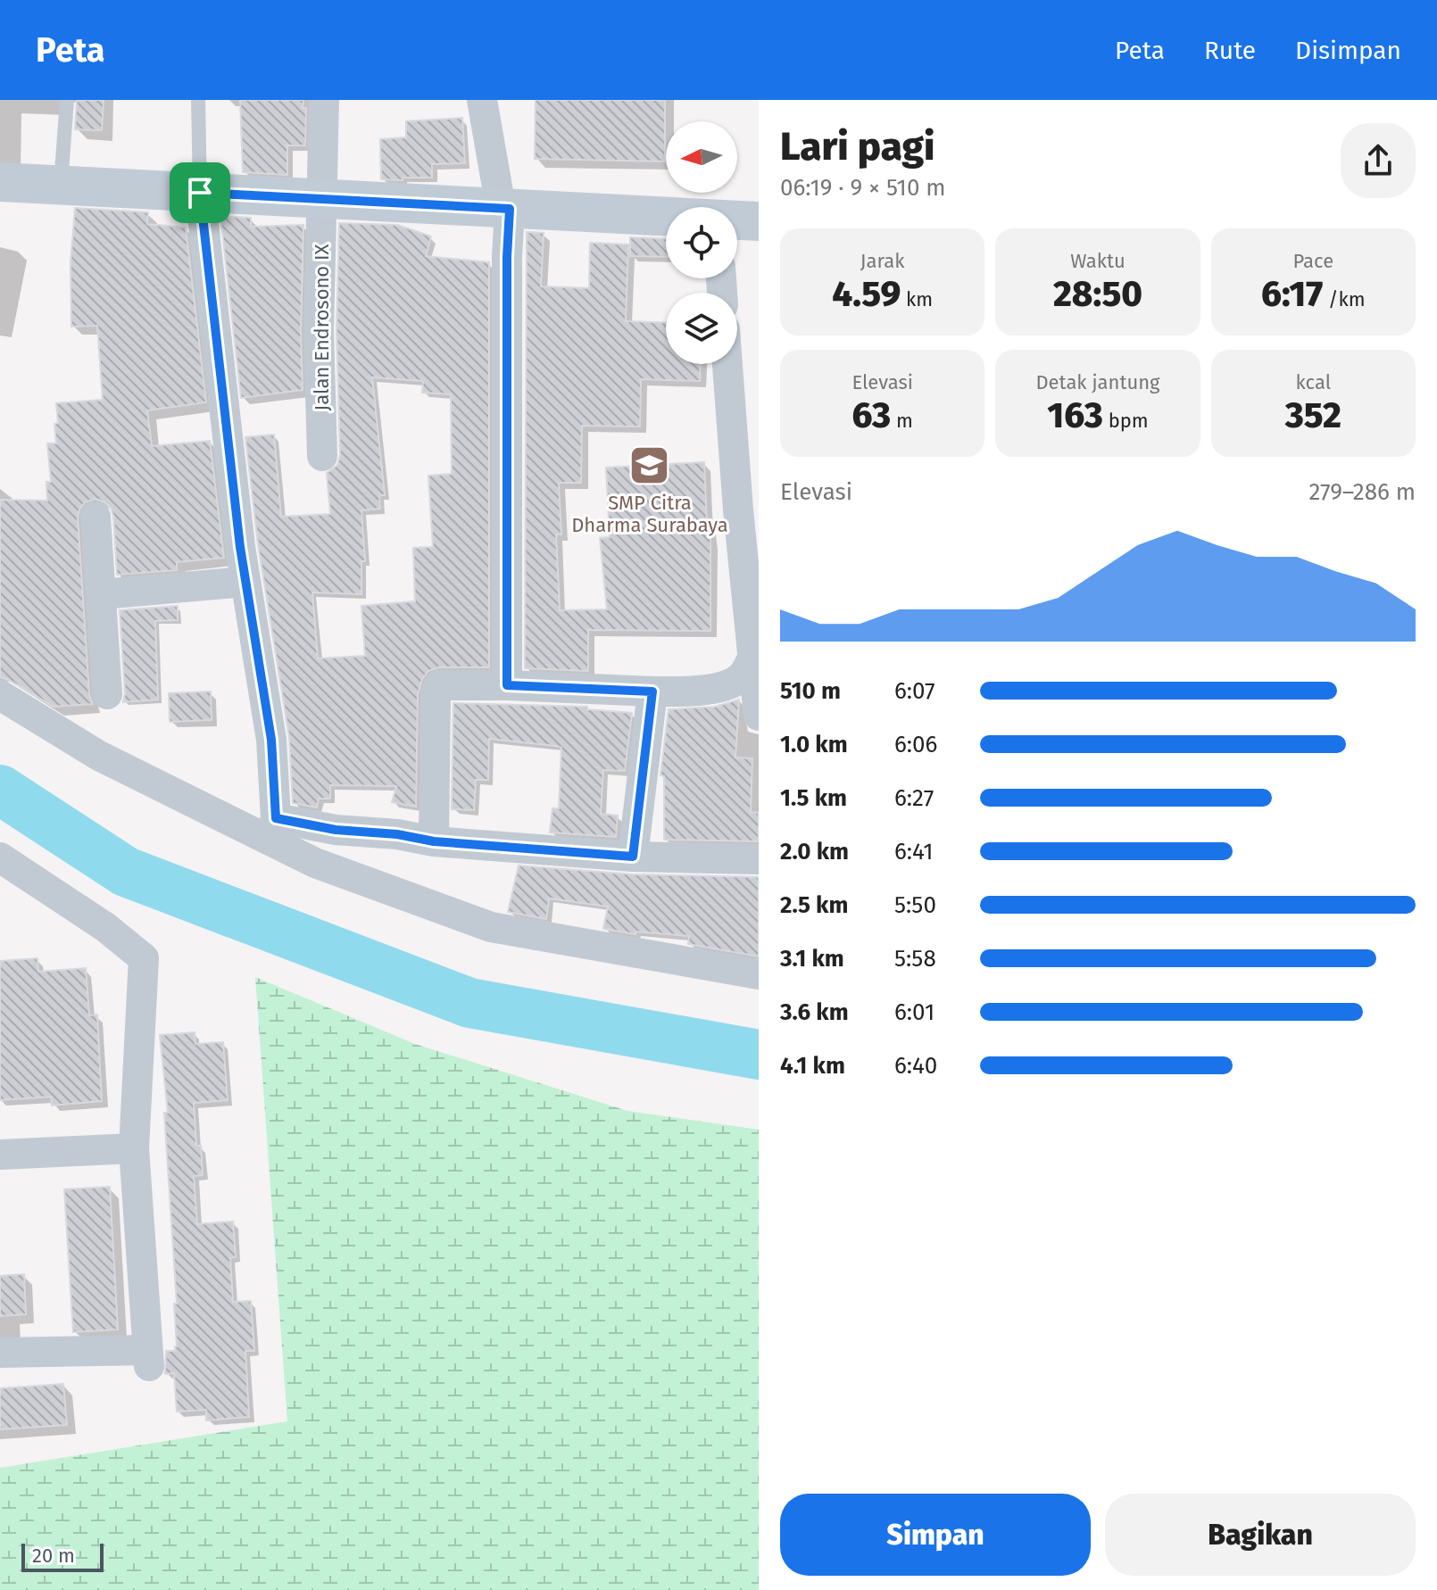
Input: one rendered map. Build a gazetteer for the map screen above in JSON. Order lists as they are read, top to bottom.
{
  "streets": {
    "street": ["Jalan Endrosono IX"]
  },
  "places": {
    "school or university": ["SMP Citra Dharma Surabaya"]
  },
  "scale_bar": "20 m",
  "north": "left",
  "page": {
    "header": "Peta",
    "nav": ["Peta", "Rute", "Disimpan"],
    "heading": ["Lari pagi", "06:19 · 9 × 510 m"],
    "stats": [
      ["Jarak", "4.59 km"],
      ["Waktu", "28:50"],
      ["Pace", "6:17 /km"],
      ["Elevasi", "63 m"],
      ["Detak jantung", "163 bpm"],
      ["kcal", "352"]
    ],
    "chart": ["Elevasi", "279–286 m"],
    "list": [
      {
        "name": "510 m",
        "note": "6:07"
      },
      {
        "name": "1.0 km",
        "note": "6:06"
      },
      {
        "name": "1.5 km",
        "note": "6:27"
      },
      {
        "name": "2.0 km",
        "note": "6:41"
      },
      {
        "name": "2.5 km",
        "note": "5:50"
      },
      {
        "name": "3.1 km",
        "note": "5:58"
      },
      {
        "name": "3.6 km",
        "note": "6:01"
      },
      {
        "name": "4.1 km",
        "note": "6:40"
      }
    ],
    "buttons": ["Simpan", "Bagikan"],
    "scale": "20 m"
  }
}
